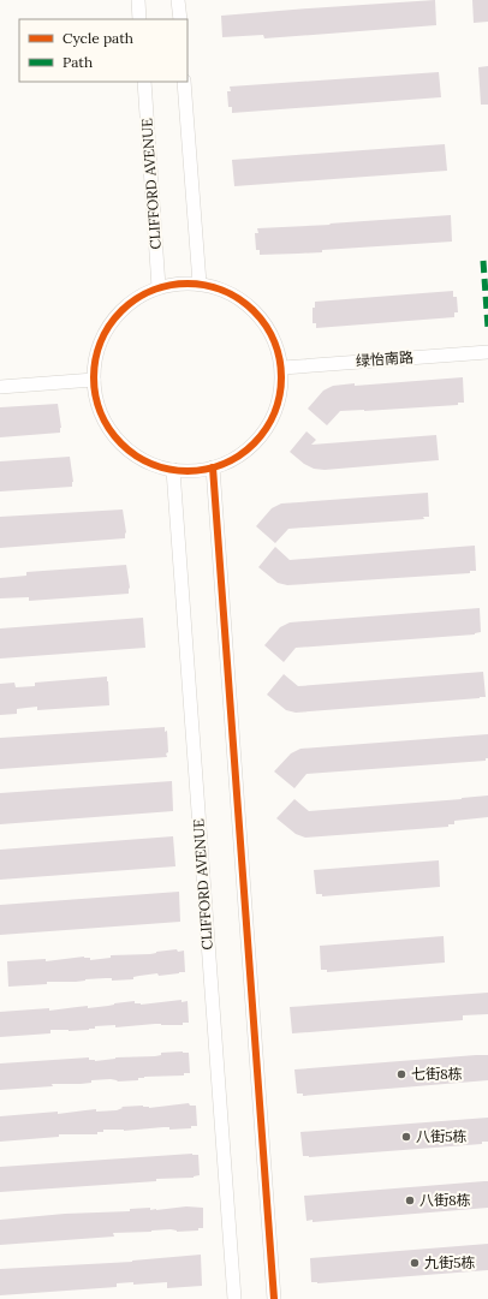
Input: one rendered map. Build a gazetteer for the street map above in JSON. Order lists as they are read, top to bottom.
{
  "streets": {
    "street": ["CLIFFORD AVENUE", "绿怡南路"]
  },
  "places": [
    "七街8栋",
    "八街5栋",
    "八街8栋",
    "九街5栋"
  ],
  "legend": ["Cycle path", "Path"]
}
